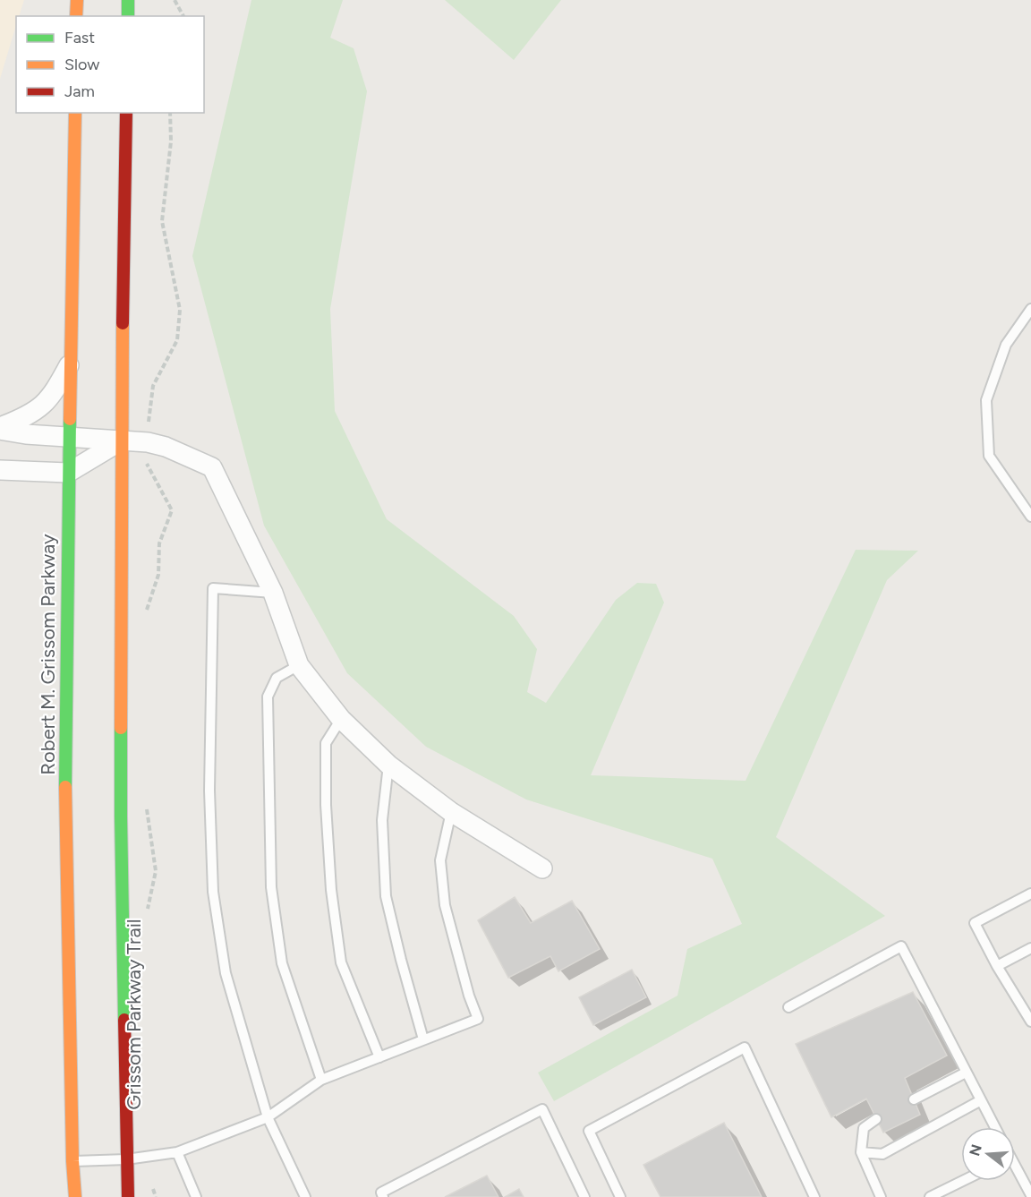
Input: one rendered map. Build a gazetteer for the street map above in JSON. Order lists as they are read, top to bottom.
{
  "streets": {
    "main road": ["Robert M. Grissom Parkway"],
    "path": ["Grissom Parkway Trail"]
  },
  "legend": ["Fast", "Slow", "Jam"],
  "north": "left"
}
